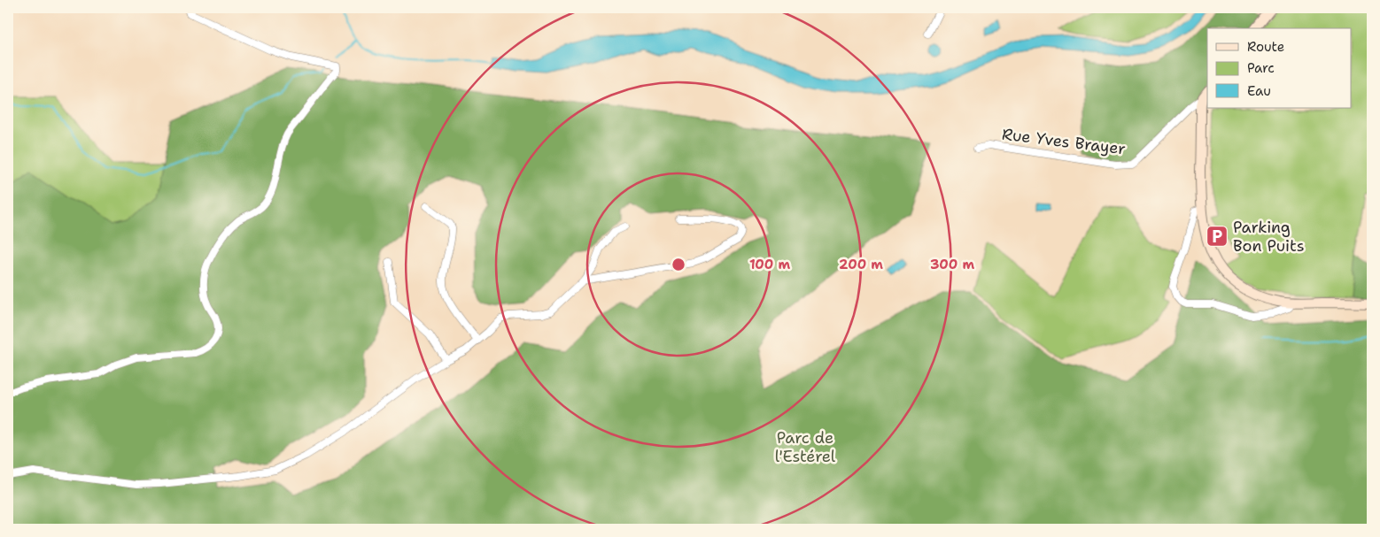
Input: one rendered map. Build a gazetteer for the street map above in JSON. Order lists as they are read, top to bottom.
{
  "streets": {
    "street": ["Rue Yves Brayer"]
  },
  "parks": ["Parc de l'Estérel"],
  "places": {
    "parking": ["Parking Bon Puits"]
  },
  "legend": ["Route", "Parc", "Eau"],
  "rings": ["100 m", "200 m", "300 m"]
}
